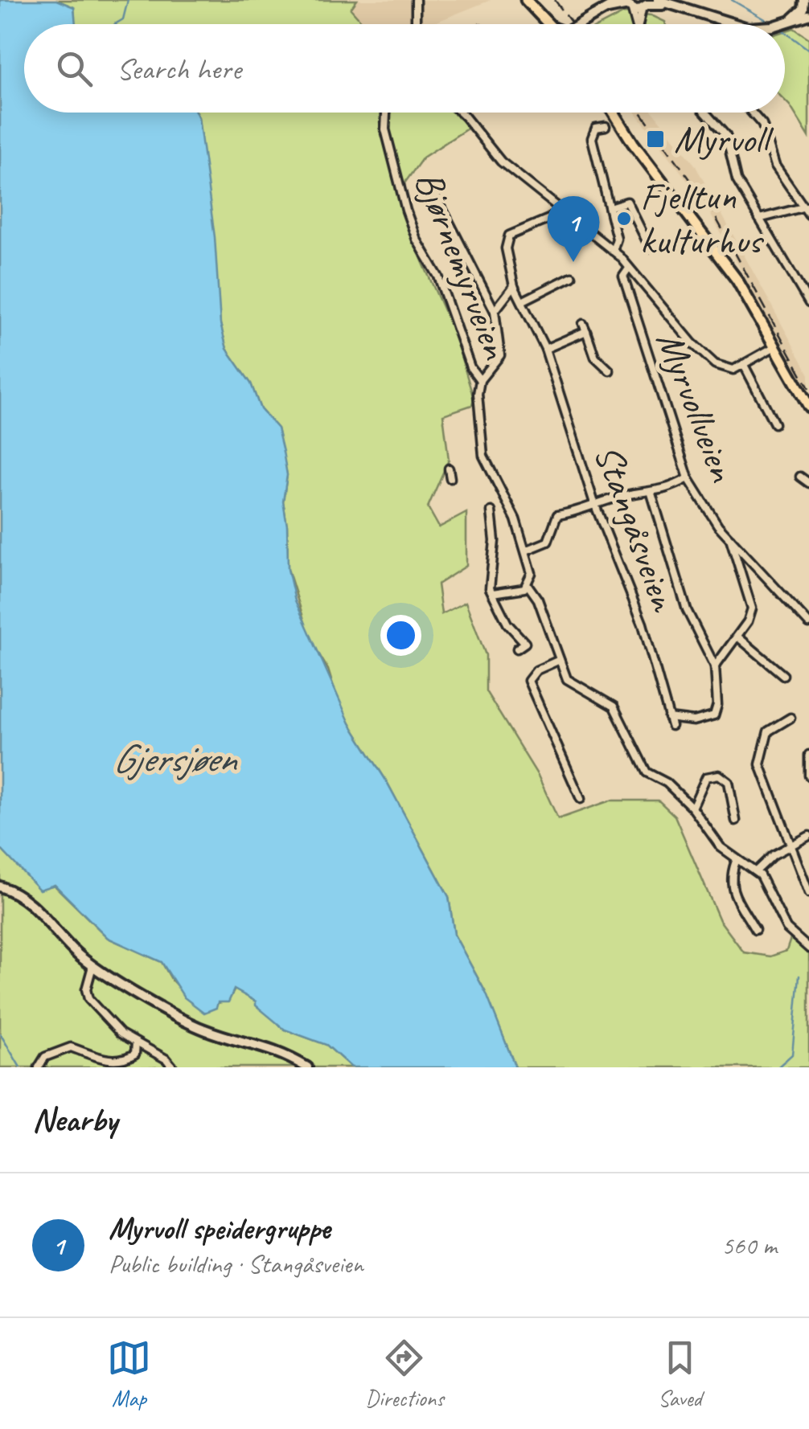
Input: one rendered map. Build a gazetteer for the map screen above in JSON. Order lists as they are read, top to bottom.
{
  "streets": {
    "street": ["Bjørnemyrveien", "Myrvollveien", "Stangåsveien"]
  },
  "water": ["Gjersjøen"],
  "places": {
    "transit": ["Myrvoll"],
    "other": ["Fjelltun kulturhus"]
  },
  "page": {
    "search": "Search here",
    "pins": "1",
    "heading": "Nearby",
    "list": [
      {
        "mark": "1",
        "name": "Myrvoll speidergruppe",
        "note": "Public building · Stangåsveien",
        "value": "560 m"
      }
    ],
    "nav": ["Map", "Directions", "Saved"]
  }
}
